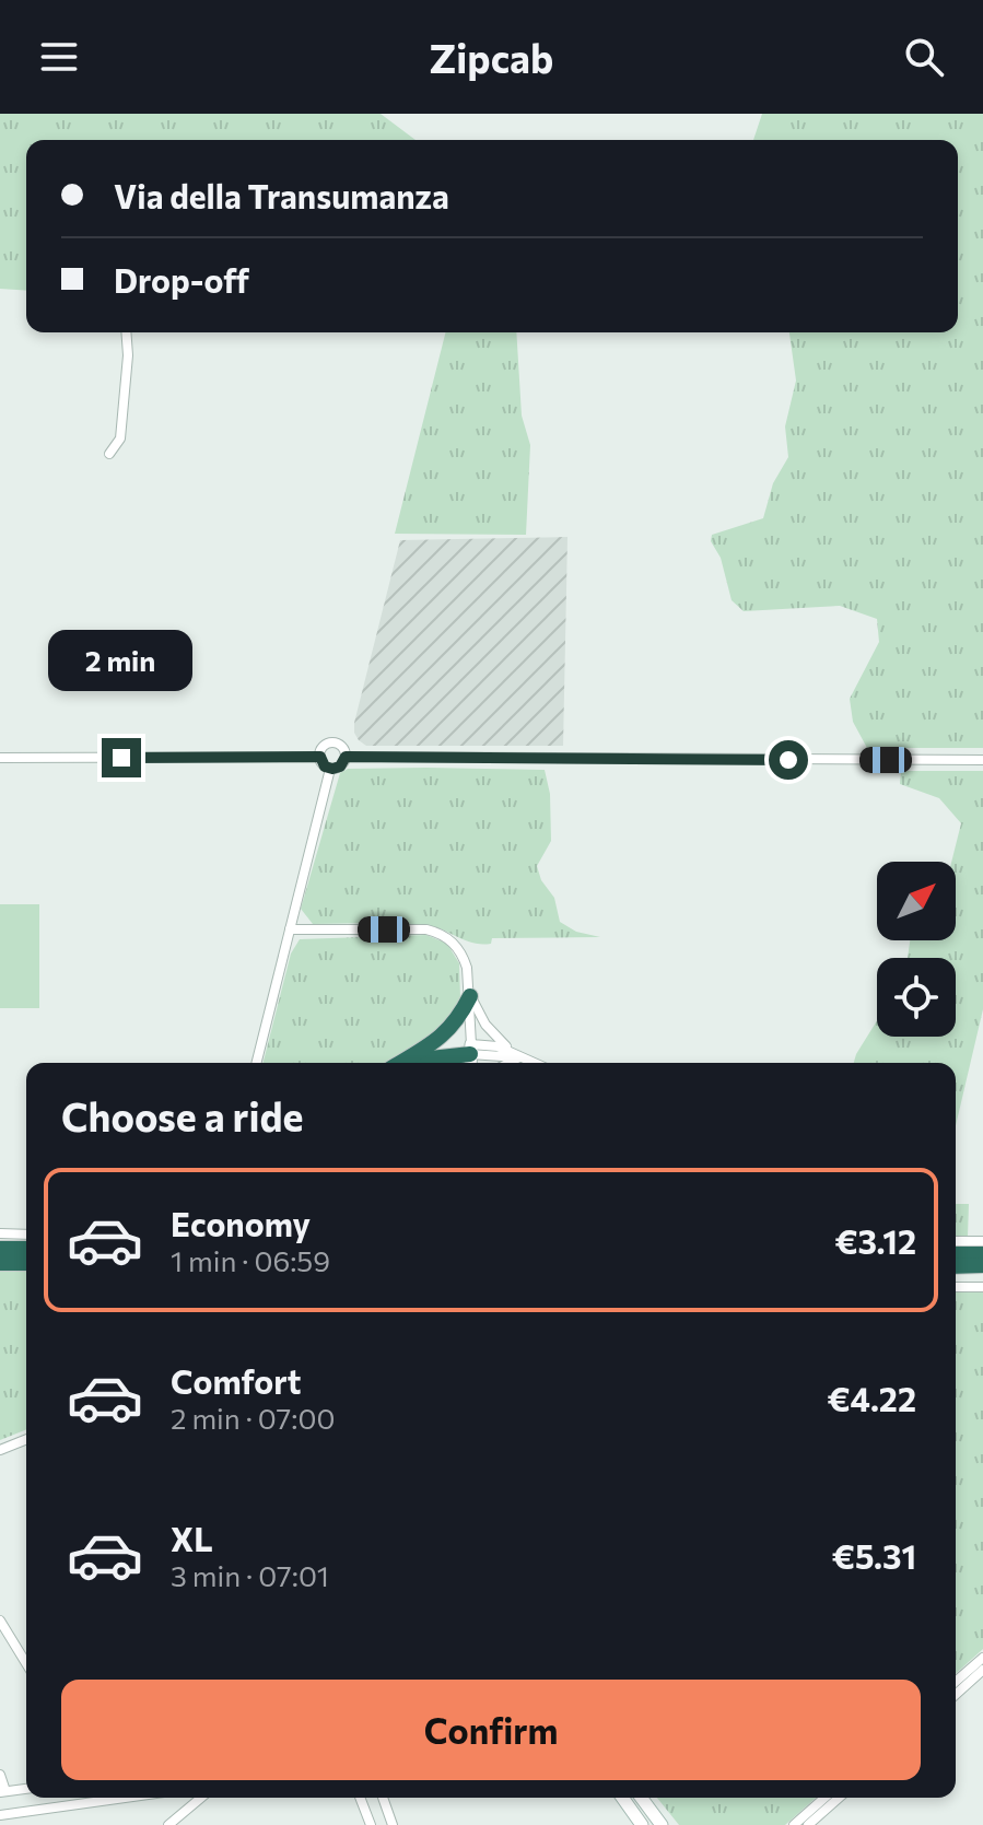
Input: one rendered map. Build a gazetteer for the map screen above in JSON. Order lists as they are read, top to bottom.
{
  "north": "top right",
  "page": {
    "header": "Zipcab",
    "banner": ["Via della Transumanza", "Drop-off"],
    "bubble": "2 min",
    "heading": "Choose a ride",
    "list": [
      {
        "name": "Economy",
        "note": "1 min · 06:59",
        "value": "€3.12"
      },
      {
        "name": "Comfort",
        "note": "2 min · 07:00",
        "value": "€4.22"
      },
      {
        "name": "XL",
        "note": "3 min · 07:01",
        "value": "€5.31"
      }
    ],
    "buttons": "Confirm"
  }
}
